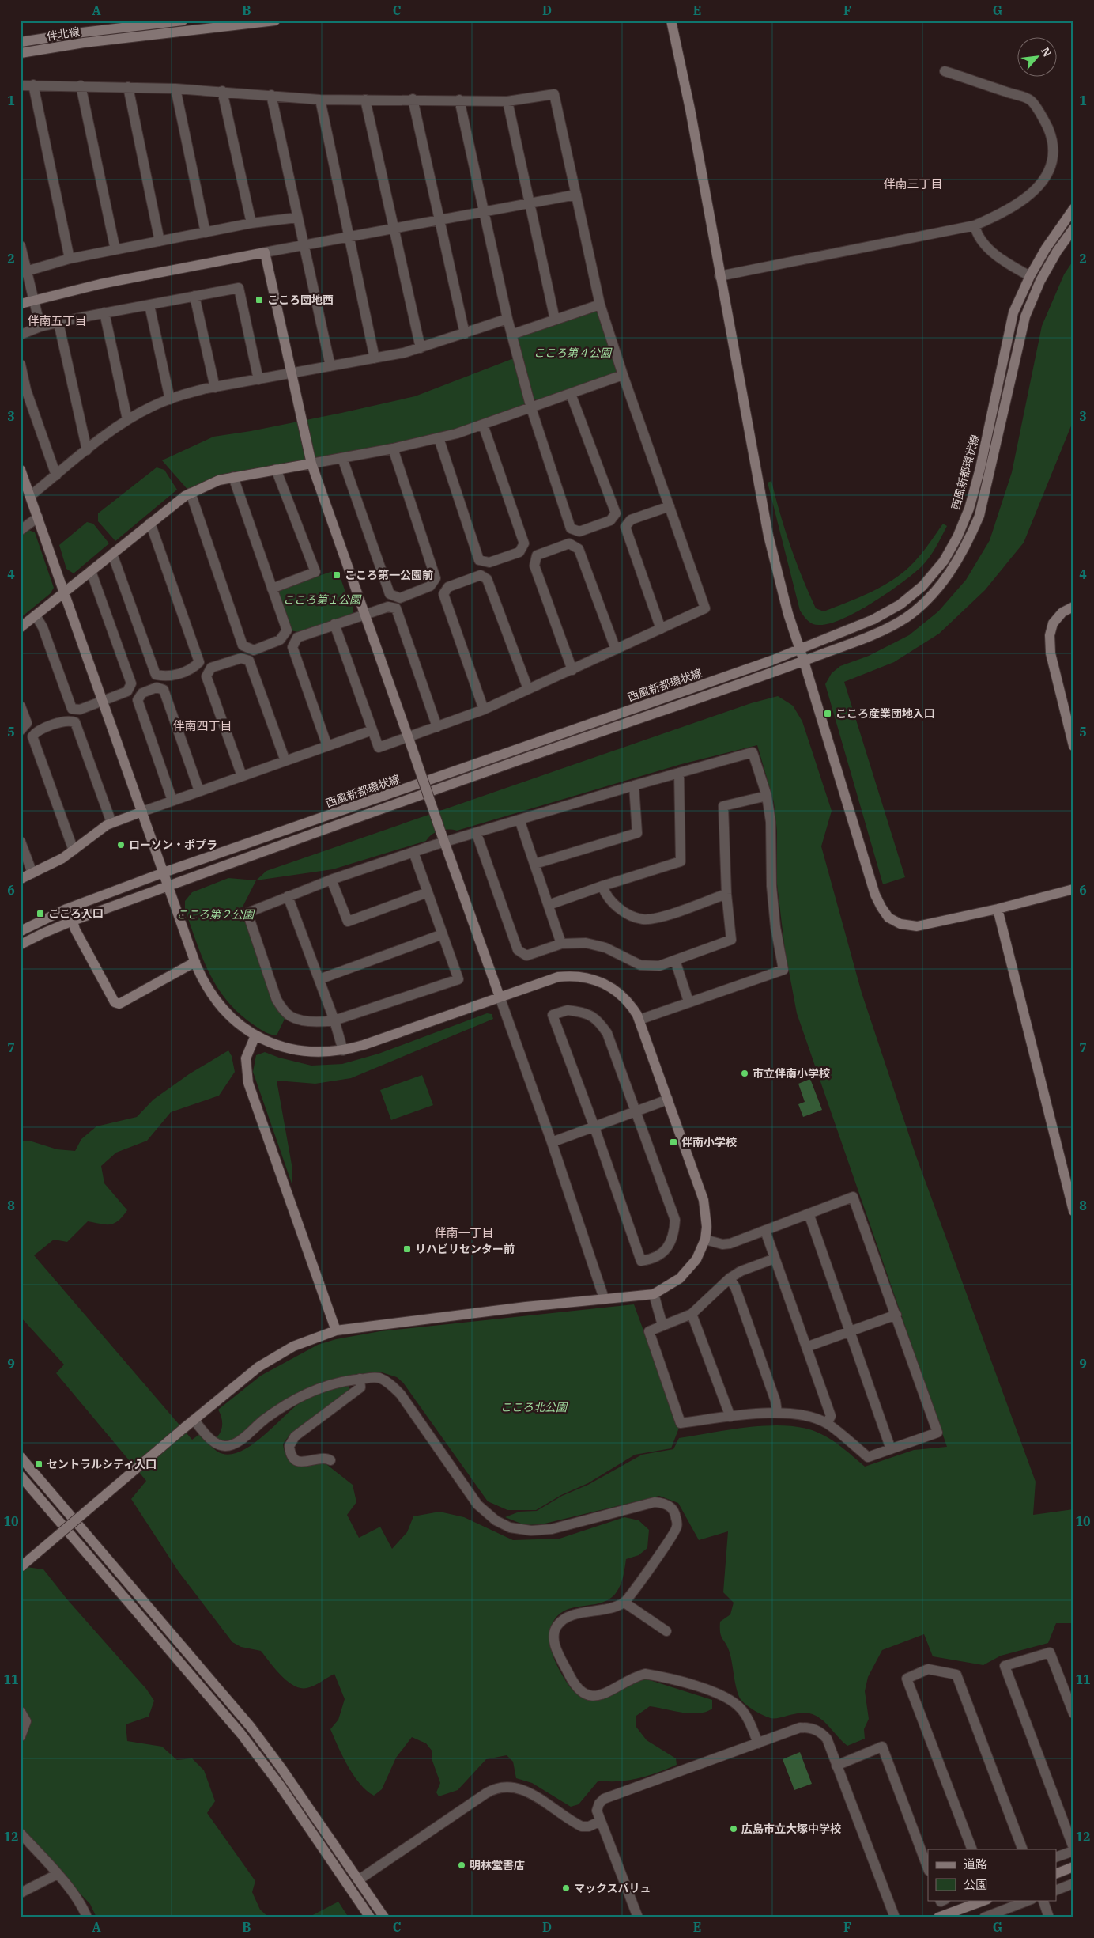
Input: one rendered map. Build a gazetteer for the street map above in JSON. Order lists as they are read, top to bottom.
{
  "streets": {
    "street": ["伴北線", "西風新都環状線"]
  },
  "districts": [
    "伴南三丁目",
    "伴南五丁目",
    "伴南四丁目",
    "伴南一丁目"
  ],
  "parks": [
    "こころ第４公園",
    "こころ第１公園",
    "こころ第２公園",
    "こころ北公園"
  ],
  "places": {
    "transit": [
      "こころ団地西",
      "こころ第一公園前",
      "こころ産業団地入口",
      "こころ入口",
      "伴南小学校",
      "リハビリセンター前",
      "セントラルシティ入口"
    ],
    "other": [
      "ローソン・ポプラ",
      "市立伴南小学校",
      "広島市立大塚中学校",
      "明林堂書店",
      "マックスバリュ"
    ]
  },
  "legend": ["道路", "公園"],
  "north": "top right",
  "grid": {
    "columns": [
      "A",
      "B",
      "C",
      "D",
      "E",
      "F",
      "G"
    ],
    "rows": [
      "1",
      "2",
      "3",
      "4",
      "5",
      "6",
      "7",
      "8",
      "9",
      "10",
      "11",
      "12"
    ]
  }
}
